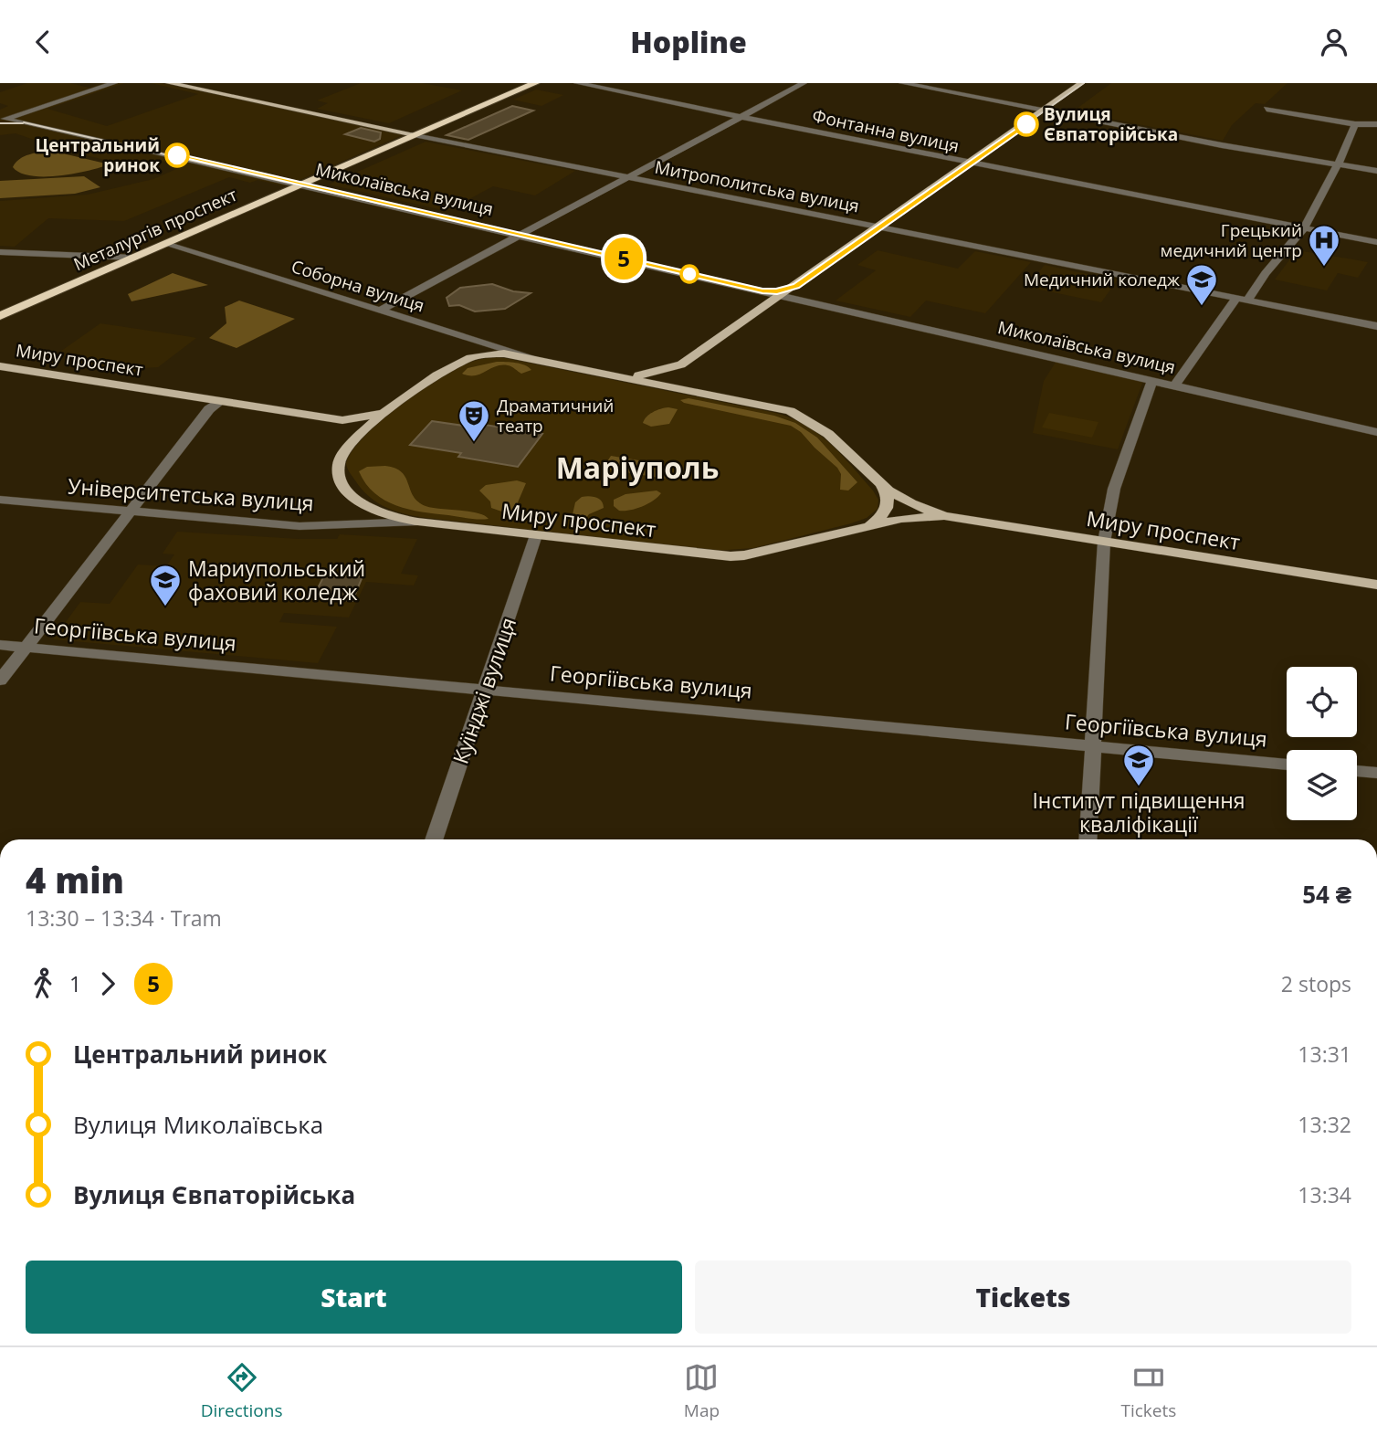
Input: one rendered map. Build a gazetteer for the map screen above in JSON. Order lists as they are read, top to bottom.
{
  "streets": {
    "highway": ["Металургів проспект"],
    "main road": ["Митрополитська вулиця", "Миру проспект"],
    "street": [
      "Фонтанна вулиця",
      "Миколаївська вулиця",
      "Соборна вулиця",
      "Університетська вулиця",
      "Георгіївська вулиця",
      "Куїнджі вулиця"
    ]
  },
  "crossings": [
    ["Митрополитська вулиця", "Металургів проспект"],
    ["Миколаївська вулиця", "Металургів проспект"],
    ["Металургів проспект", "Соборна вулиця"],
    ["Соборна вулиця", "Миру проспект"],
    ["Миру проспект", "Університетська вулиця"],
    ["Миру проспект", "Куїнджі вулиця"],
    ["Георгіївська вулиця", "Куїнджі вулиця"]
  ],
  "districts": ["Маріуполь"],
  "places": {
    "other": ["Вулиця Євпаторійська", "Центральний ринок"],
    "hospital": ["Грецький медичний центр"],
    "school or university": ["Медичний коледж", "Мариупольський фаховий коледж", "Інститут підвищення кваліфікації"],
    "theatre": ["Драматичний театр"]
  },
  "lines": ["tram line 5"],
  "page": {
    "header": "Hopline",
    "on_map": "5",
    "heading": ["4 min", "13:30 – 13:34 · Tram", "54 ₴"],
    "legs": ["1", "5", "2 stops"],
    "list": [
      {
        "name": "Центральний ринок",
        "value": "13:31"
      },
      {
        "name": "Вулиця Миколаївська",
        "value": "13:32"
      },
      {
        "name": "Вулиця Євпаторійська",
        "value": "13:34"
      }
    ],
    "buttons": ["Start", "Tickets"],
    "tabs": ["Directions", "Map", "Tickets"]
  }
}
